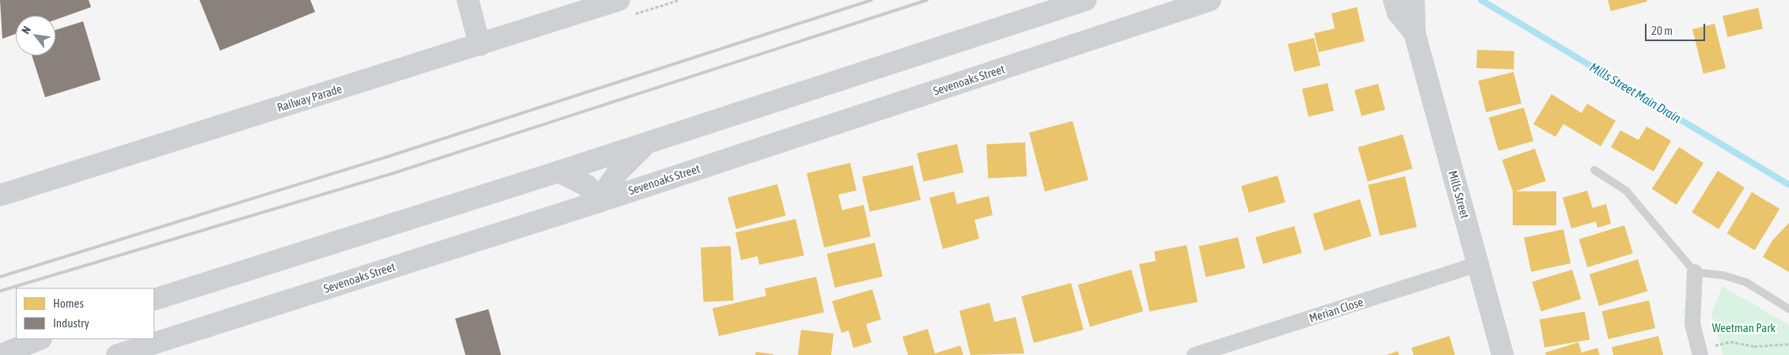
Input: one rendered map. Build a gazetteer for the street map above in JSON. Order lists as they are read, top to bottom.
{
  "streets": {
    "main road": ["Sevenoaks Street", "Railway Parade", "Mills Street"],
    "street": ["Merian Close"]
  },
  "crossings": [
    ["Mills Street", "Merian Close"]
  ],
  "water": ["Mills Street Main Drain"],
  "parks": ["Weetman Park"],
  "legend": ["Homes", "Industry"],
  "scale_bar": "20 m",
  "north": "top left"
}
